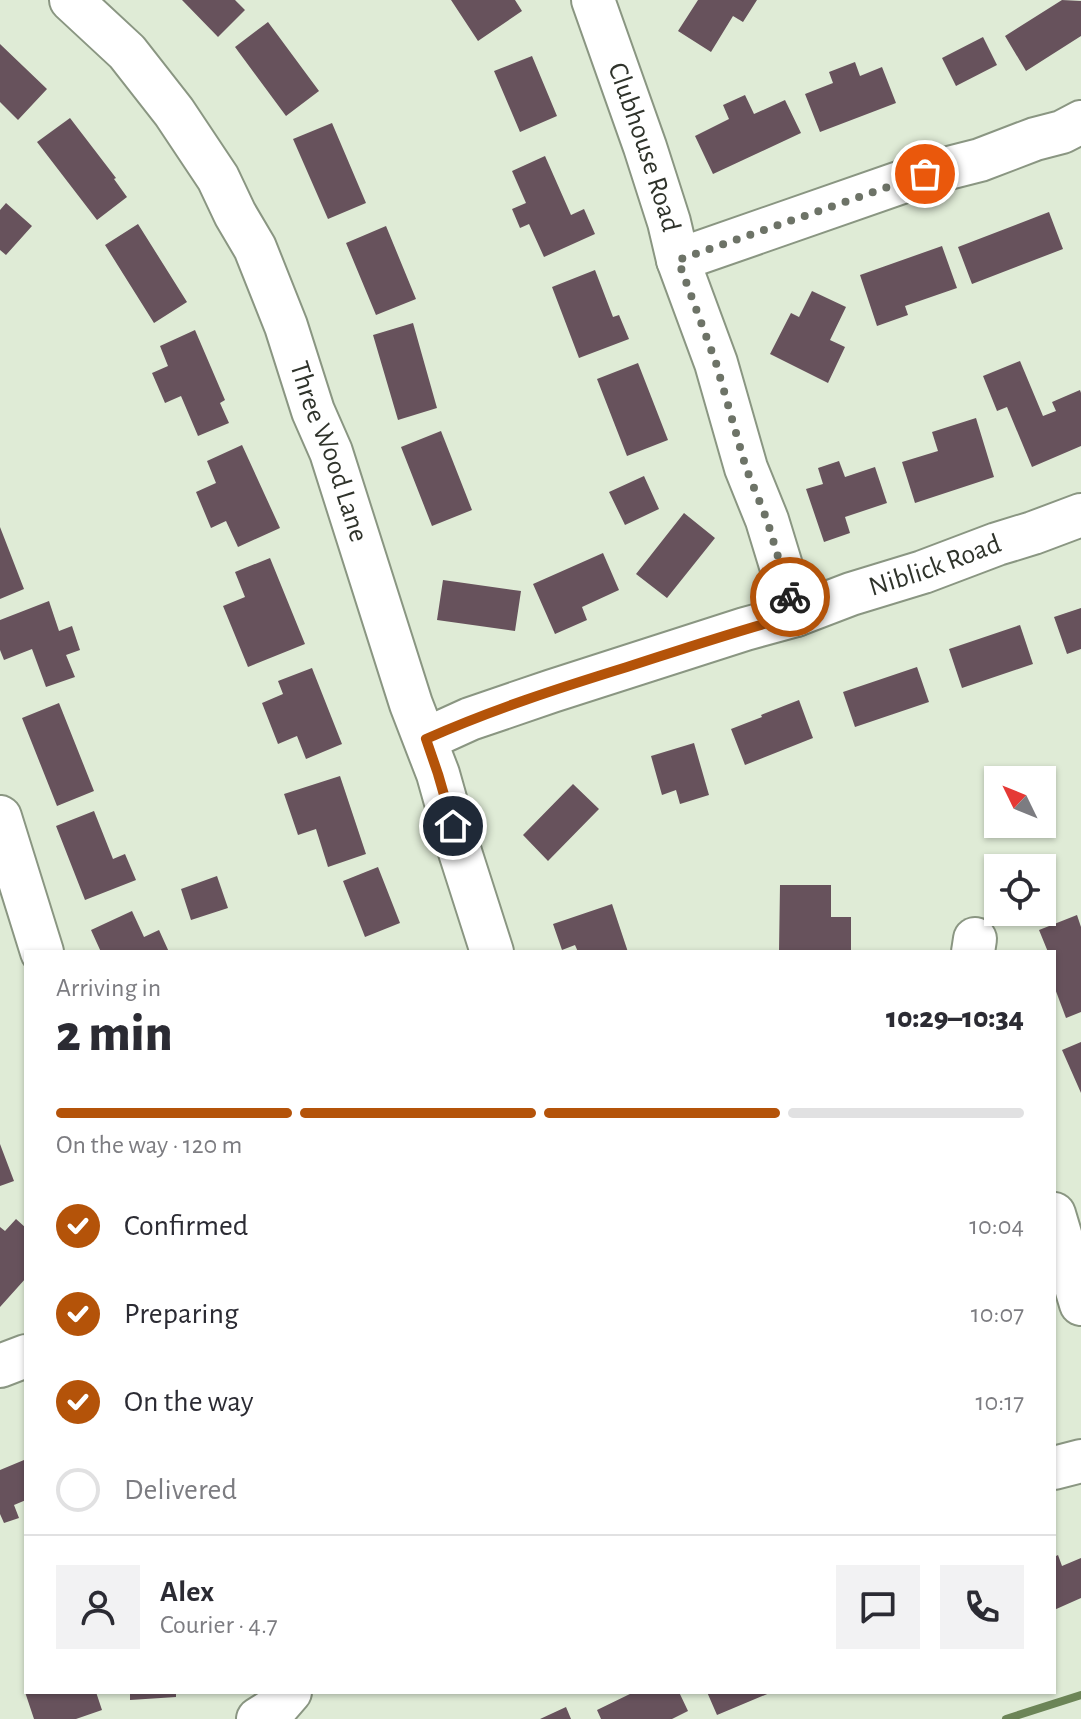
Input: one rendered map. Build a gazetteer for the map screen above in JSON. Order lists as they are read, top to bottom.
{
  "streets": {
    "street": ["Clubhouse Road", "Three Wood Lane", "Niblick Road"]
  },
  "crossings": [
    ["Clubhouse Road", "Niblick Road"],
    ["Three Wood Lane", "Niblick Road"]
  ],
  "north": "top left",
  "page": {
    "heading": ["2 min", "Arriving in", "10:29–10:34"],
    "panel": ["Alex", "Courier · 4.7"],
    "bar": "On the way · 120 m",
    "list": [
      ["Confirmed", "10:04"],
      ["Preparing", "10:07"],
      ["On the way", "10:17"],
      "Delivered"
    ]
  }
}
